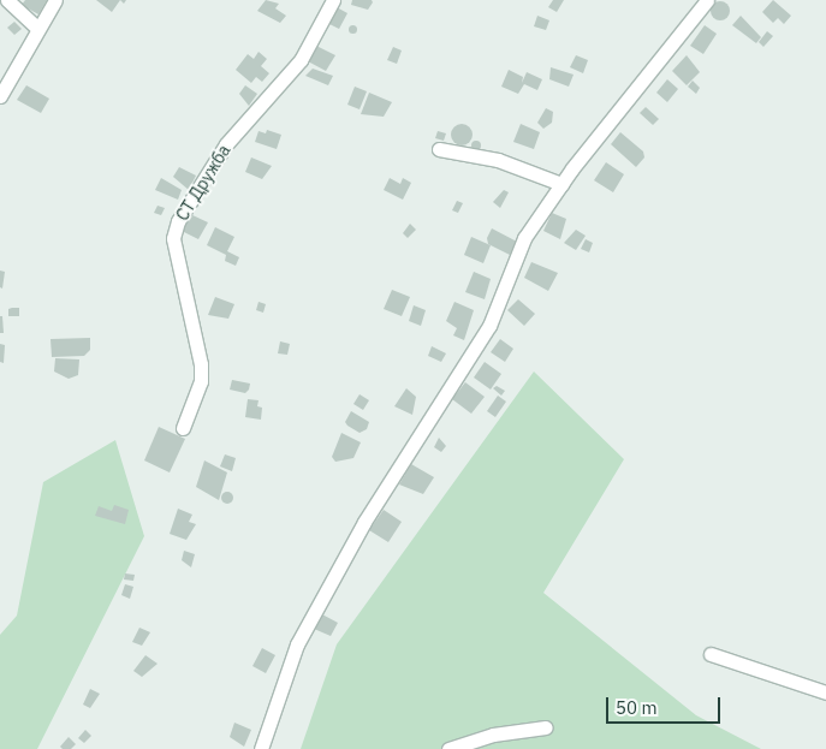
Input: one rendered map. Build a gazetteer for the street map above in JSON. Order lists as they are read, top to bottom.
{
  "streets": {
    "street": ["СТ Дружба"]
  },
  "scale_bar": "50 m"
}
